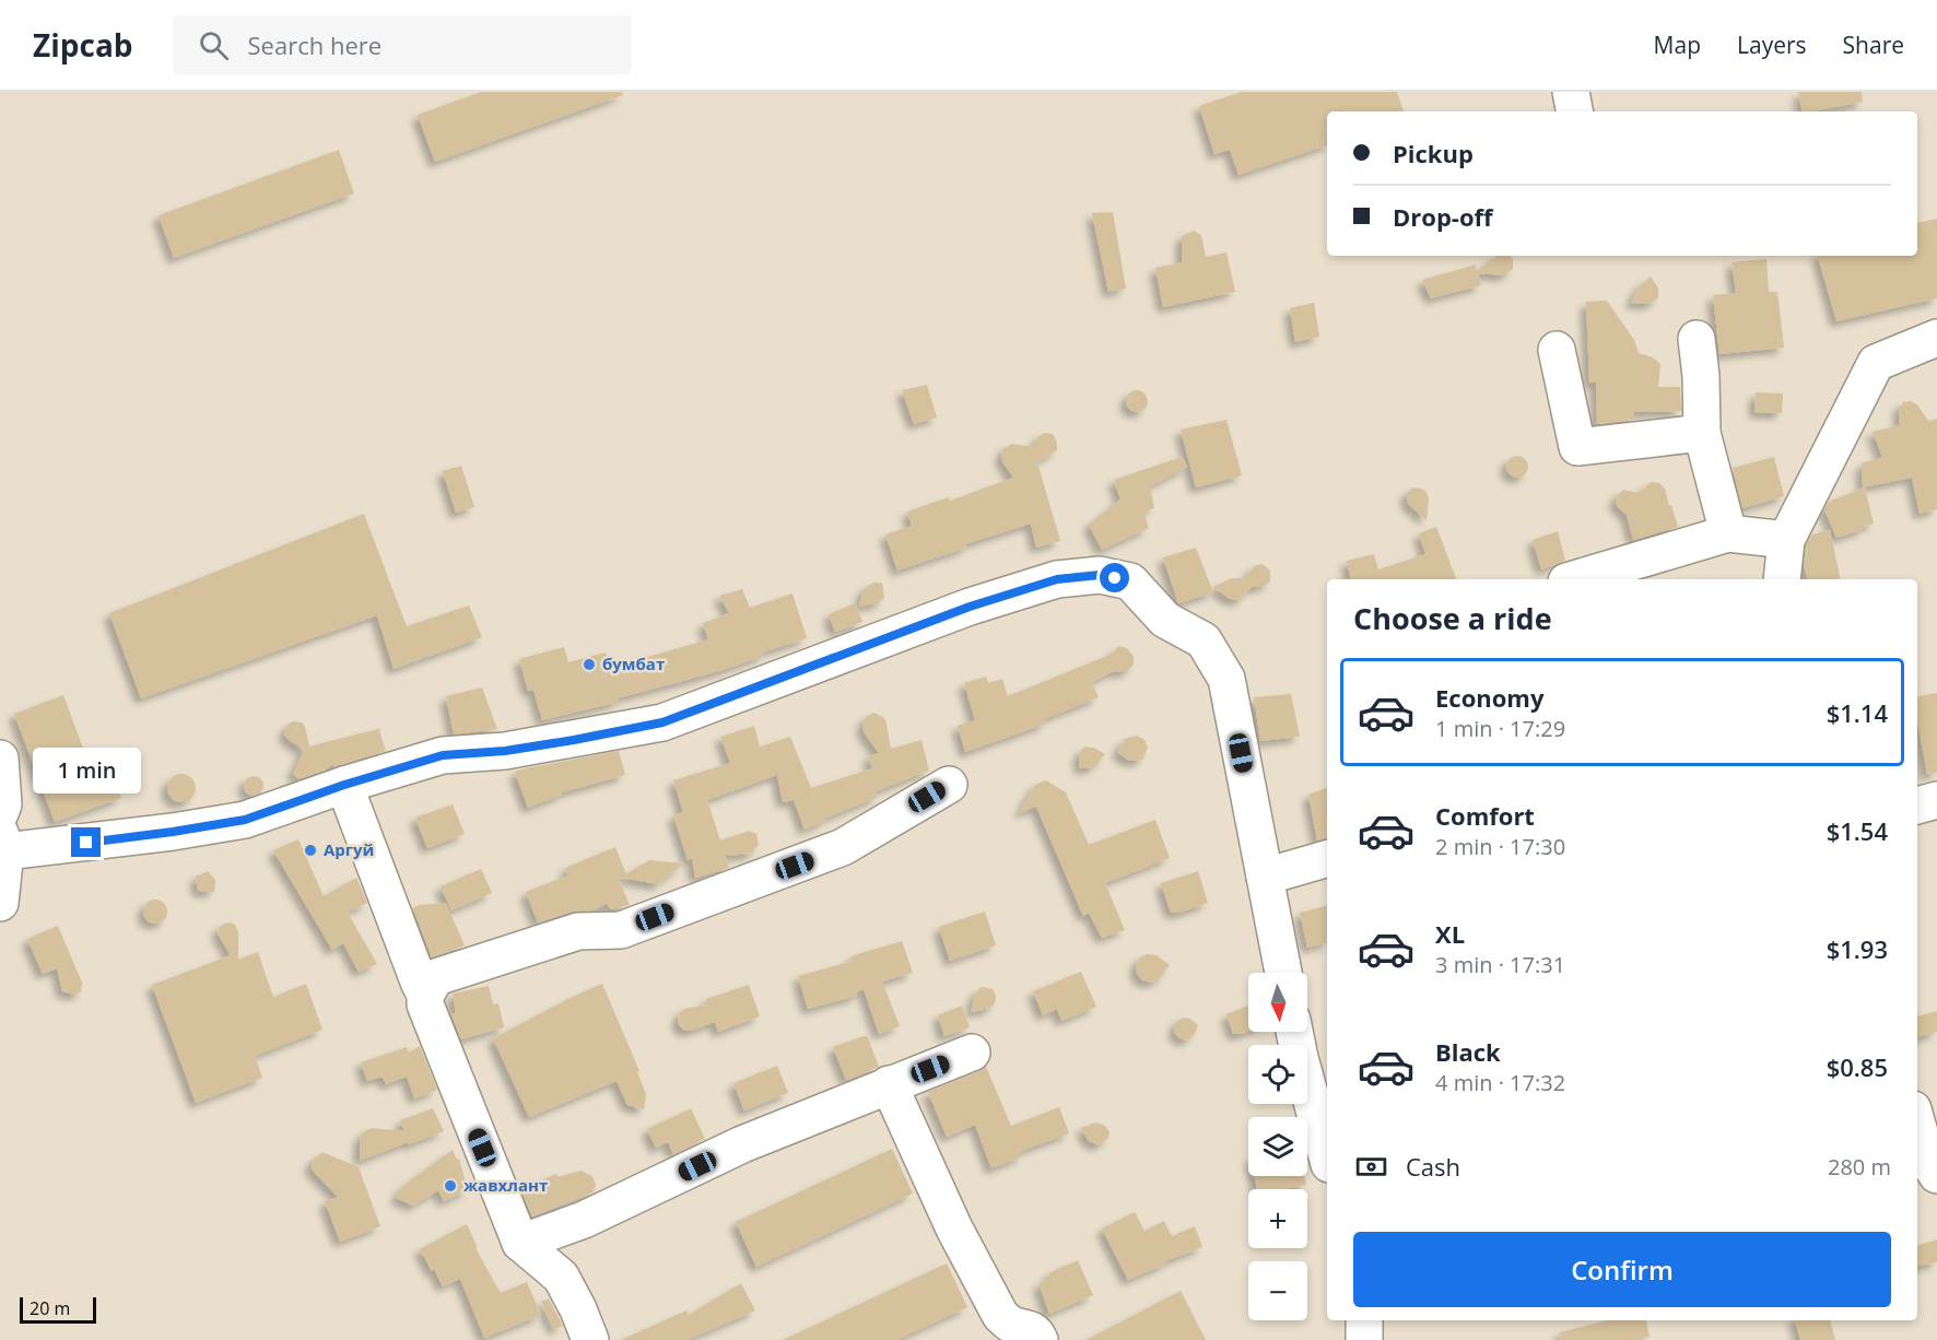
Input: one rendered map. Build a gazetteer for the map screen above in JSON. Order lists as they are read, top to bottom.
{
  "places": ["бумбат", "Аргуй", "жавхлант"],
  "scale_bar": "20 m",
  "north": "bottom",
  "page": {
    "header": "Zipcab",
    "search": "Search here",
    "nav": ["Map", "Layers", "Share"],
    "banner": ["Pickup", "Drop-off"],
    "heading": "Choose a ride",
    "list": [
      {
        "name": "Economy",
        "note": "1 min · 17:29",
        "value": "$1.14"
      },
      {
        "name": "Comfort",
        "note": "2 min · 17:30",
        "value": "$1.54"
      },
      {
        "name": "XL",
        "note": "3 min · 17:31",
        "value": "$1.93"
      },
      {
        "name": "Black",
        "note": "4 min · 17:32",
        "value": "$0.85"
      }
    ],
    "bubble": "1 min",
    "map_buttons": ["+", "−"],
    "pay": ["Cash", "280 m"],
    "buttons": "Confirm",
    "scale": "20 m"
  }
}
